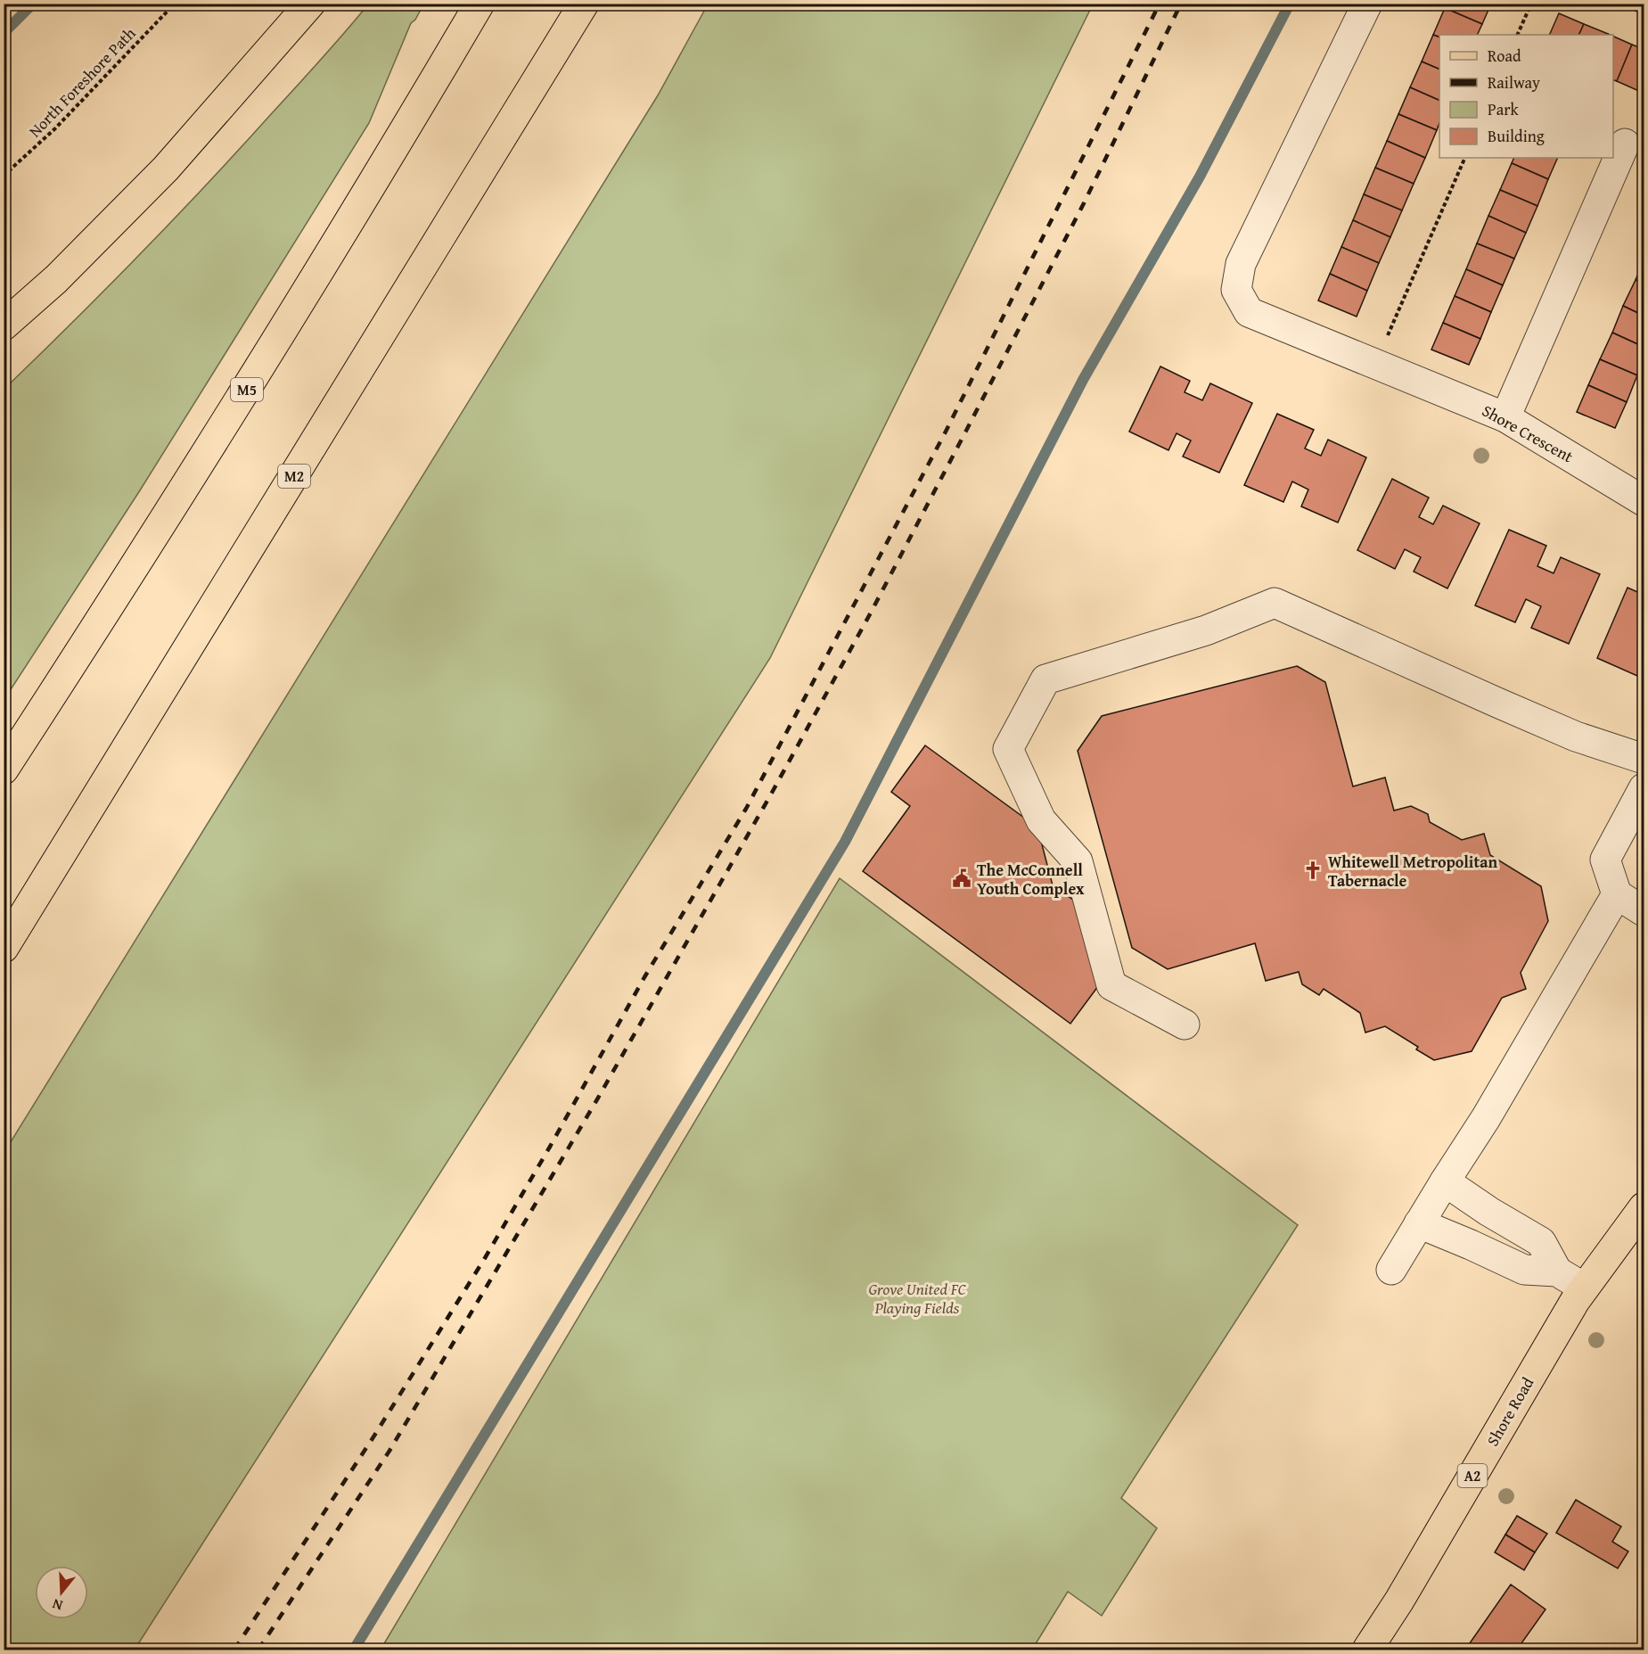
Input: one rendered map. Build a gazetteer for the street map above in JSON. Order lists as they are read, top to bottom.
{
  "streets": {
    "main road": [
      "M5",
      "M2",
      "Shore Road",
      "A2"
    ],
    "street": ["Shore Crescent"],
    "path": ["North Foreshore Path"]
  },
  "parks": ["Grove United FC Playing Fields"],
  "places": {
    "church": ["Whitewell Metropolitan Tabernacle"],
    "public building": ["The McConnell Youth Complex"]
  },
  "legend": [
    "Road",
    "Railway",
    "Park",
    "Building"
  ],
  "north": "bottom"
}
